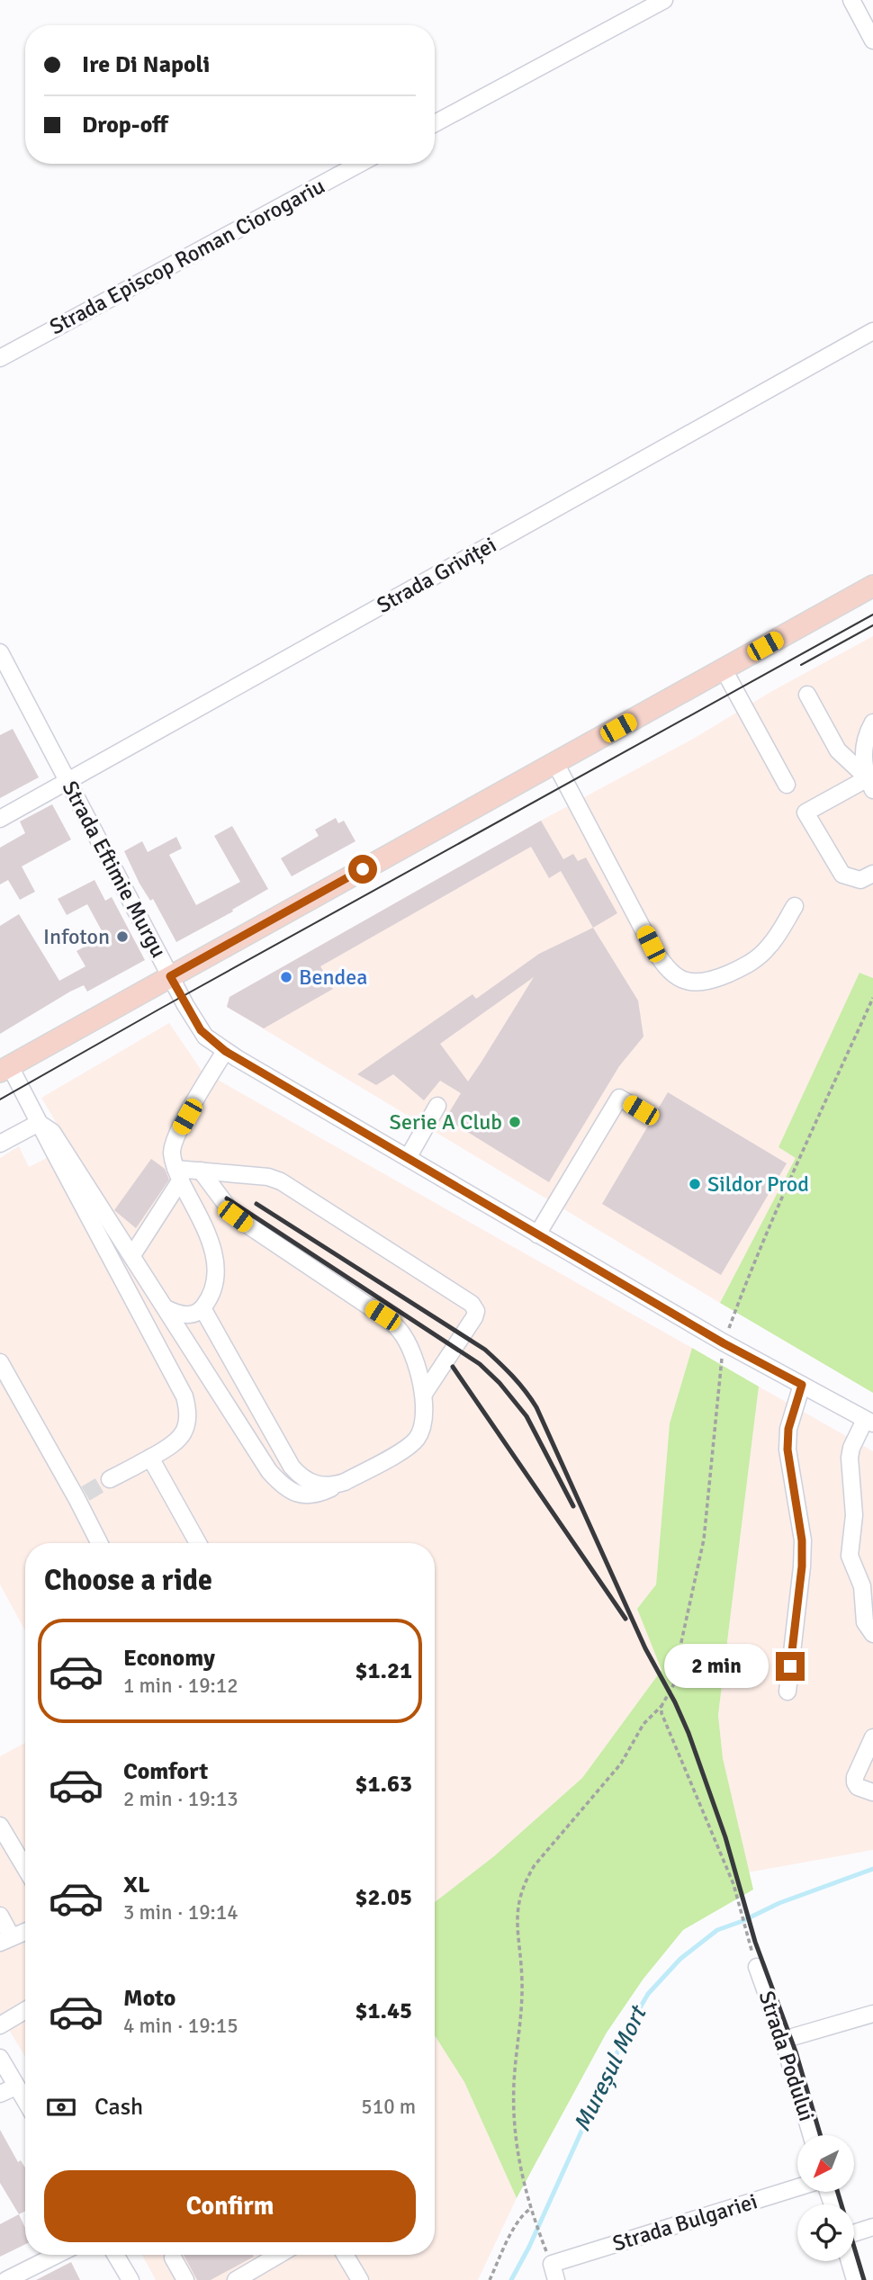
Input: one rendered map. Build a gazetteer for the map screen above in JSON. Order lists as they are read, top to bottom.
{
  "streets": {
    "street": [
      "Strada Episcop Roman Ciorogariu",
      "Strada Griviței",
      "Strada Eftimie Murgu",
      "Strada Podului",
      "Strada Bulgariei"
    ]
  },
  "crossings": [
    ["Strada Griviței", "Strada Eftimie Murgu"]
  ],
  "water": ["Mureșul Mort"],
  "places": [
    "Infoton",
    "Bendea",
    "Serie A Club",
    "Sildor Prod"
  ],
  "north": "bottom left",
  "page": {
    "banner": ["Ire Di Napoli", "Drop-off"],
    "heading": "Choose a ride",
    "list": [
      {
        "name": "Economy",
        "note": "1 min · 19:12",
        "value": "$1.21"
      },
      {
        "name": "Comfort",
        "note": "2 min · 19:13",
        "value": "$1.63"
      },
      {
        "name": "XL",
        "note": "3 min · 19:14",
        "value": "$2.05"
      },
      {
        "name": "Moto",
        "note": "4 min · 19:15",
        "value": "$1.45"
      }
    ],
    "bubble": "2 min",
    "pay": ["Cash", "510 m"],
    "buttons": "Confirm"
  }
}
